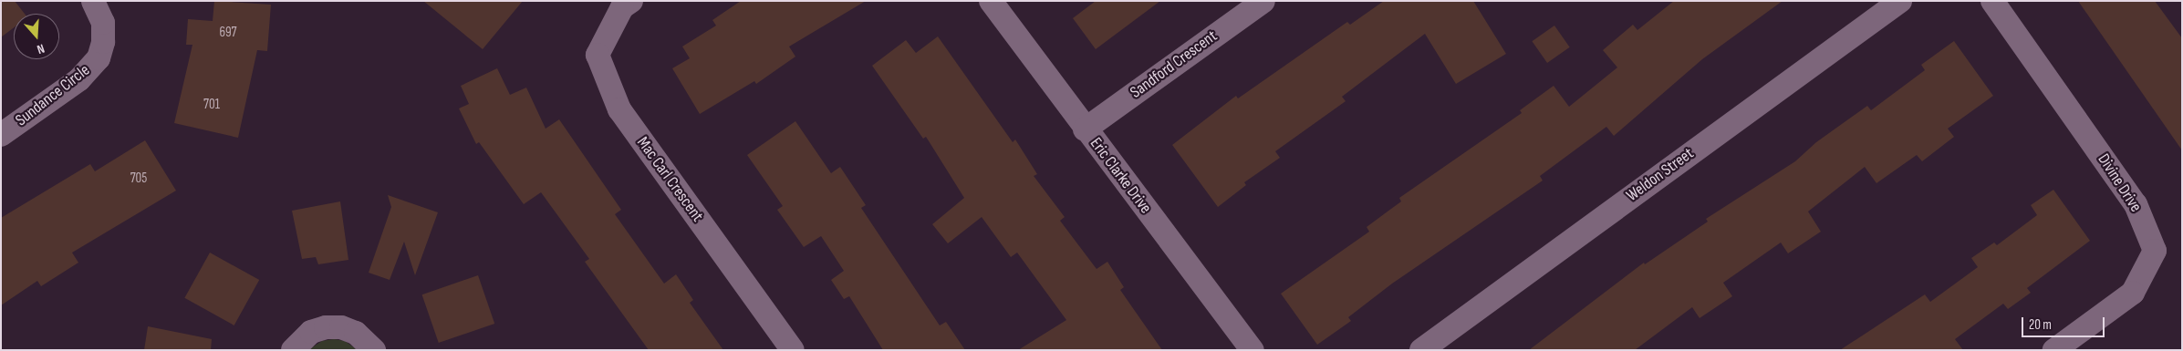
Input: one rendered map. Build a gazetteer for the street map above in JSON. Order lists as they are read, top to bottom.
{
  "streets": {
    "street": [
      "Sandford Crescent",
      "Sundance Circle",
      "Weldon Street",
      "Eric Clarke Drive",
      "Mac Carl Crescent",
      "Divine Drive"
    ]
  },
  "crossings": [
    ["Sandford Crescent", "Eric Clarke Drive"]
  ],
  "house_numbers": ["697", "701", "705"],
  "scale_bar": "20 m",
  "north": "bottom"
}
